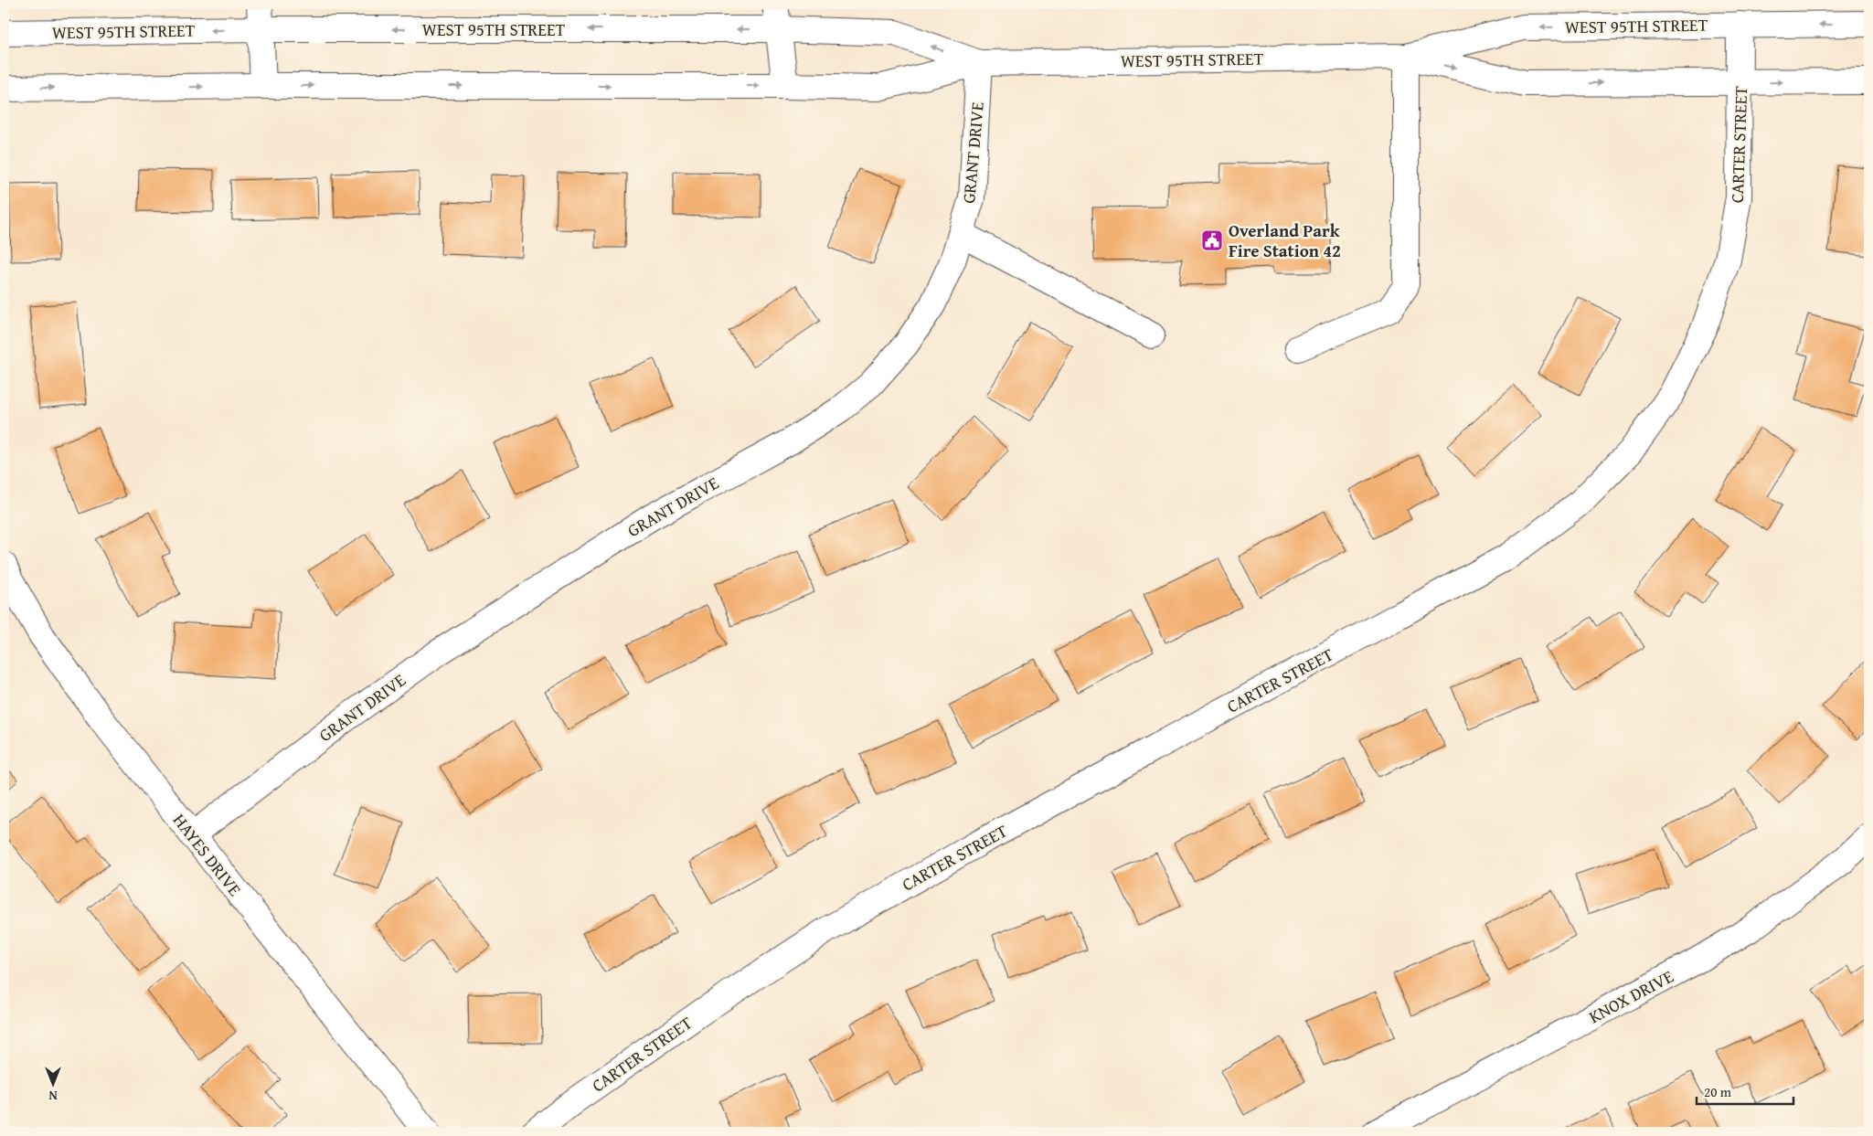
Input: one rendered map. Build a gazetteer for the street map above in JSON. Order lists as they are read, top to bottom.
{
  "streets": {
    "street": [
      "WEST 95TH STREET",
      "CARTER STREET",
      "GRANT DRIVE",
      "HAYES DRIVE",
      "KNOX DRIVE"
    ]
  },
  "crossings": [
    ["WEST 95TH STREET", "CARTER STREET"],
    ["WEST 95TH STREET", "GRANT DRIVE"],
    ["GRANT DRIVE", "HAYES DRIVE"]
  ],
  "places": {
    "public building": ["Overland Park Fire Station 42"]
  },
  "scale_bar": "20 m",
  "north": "bottom"
}
